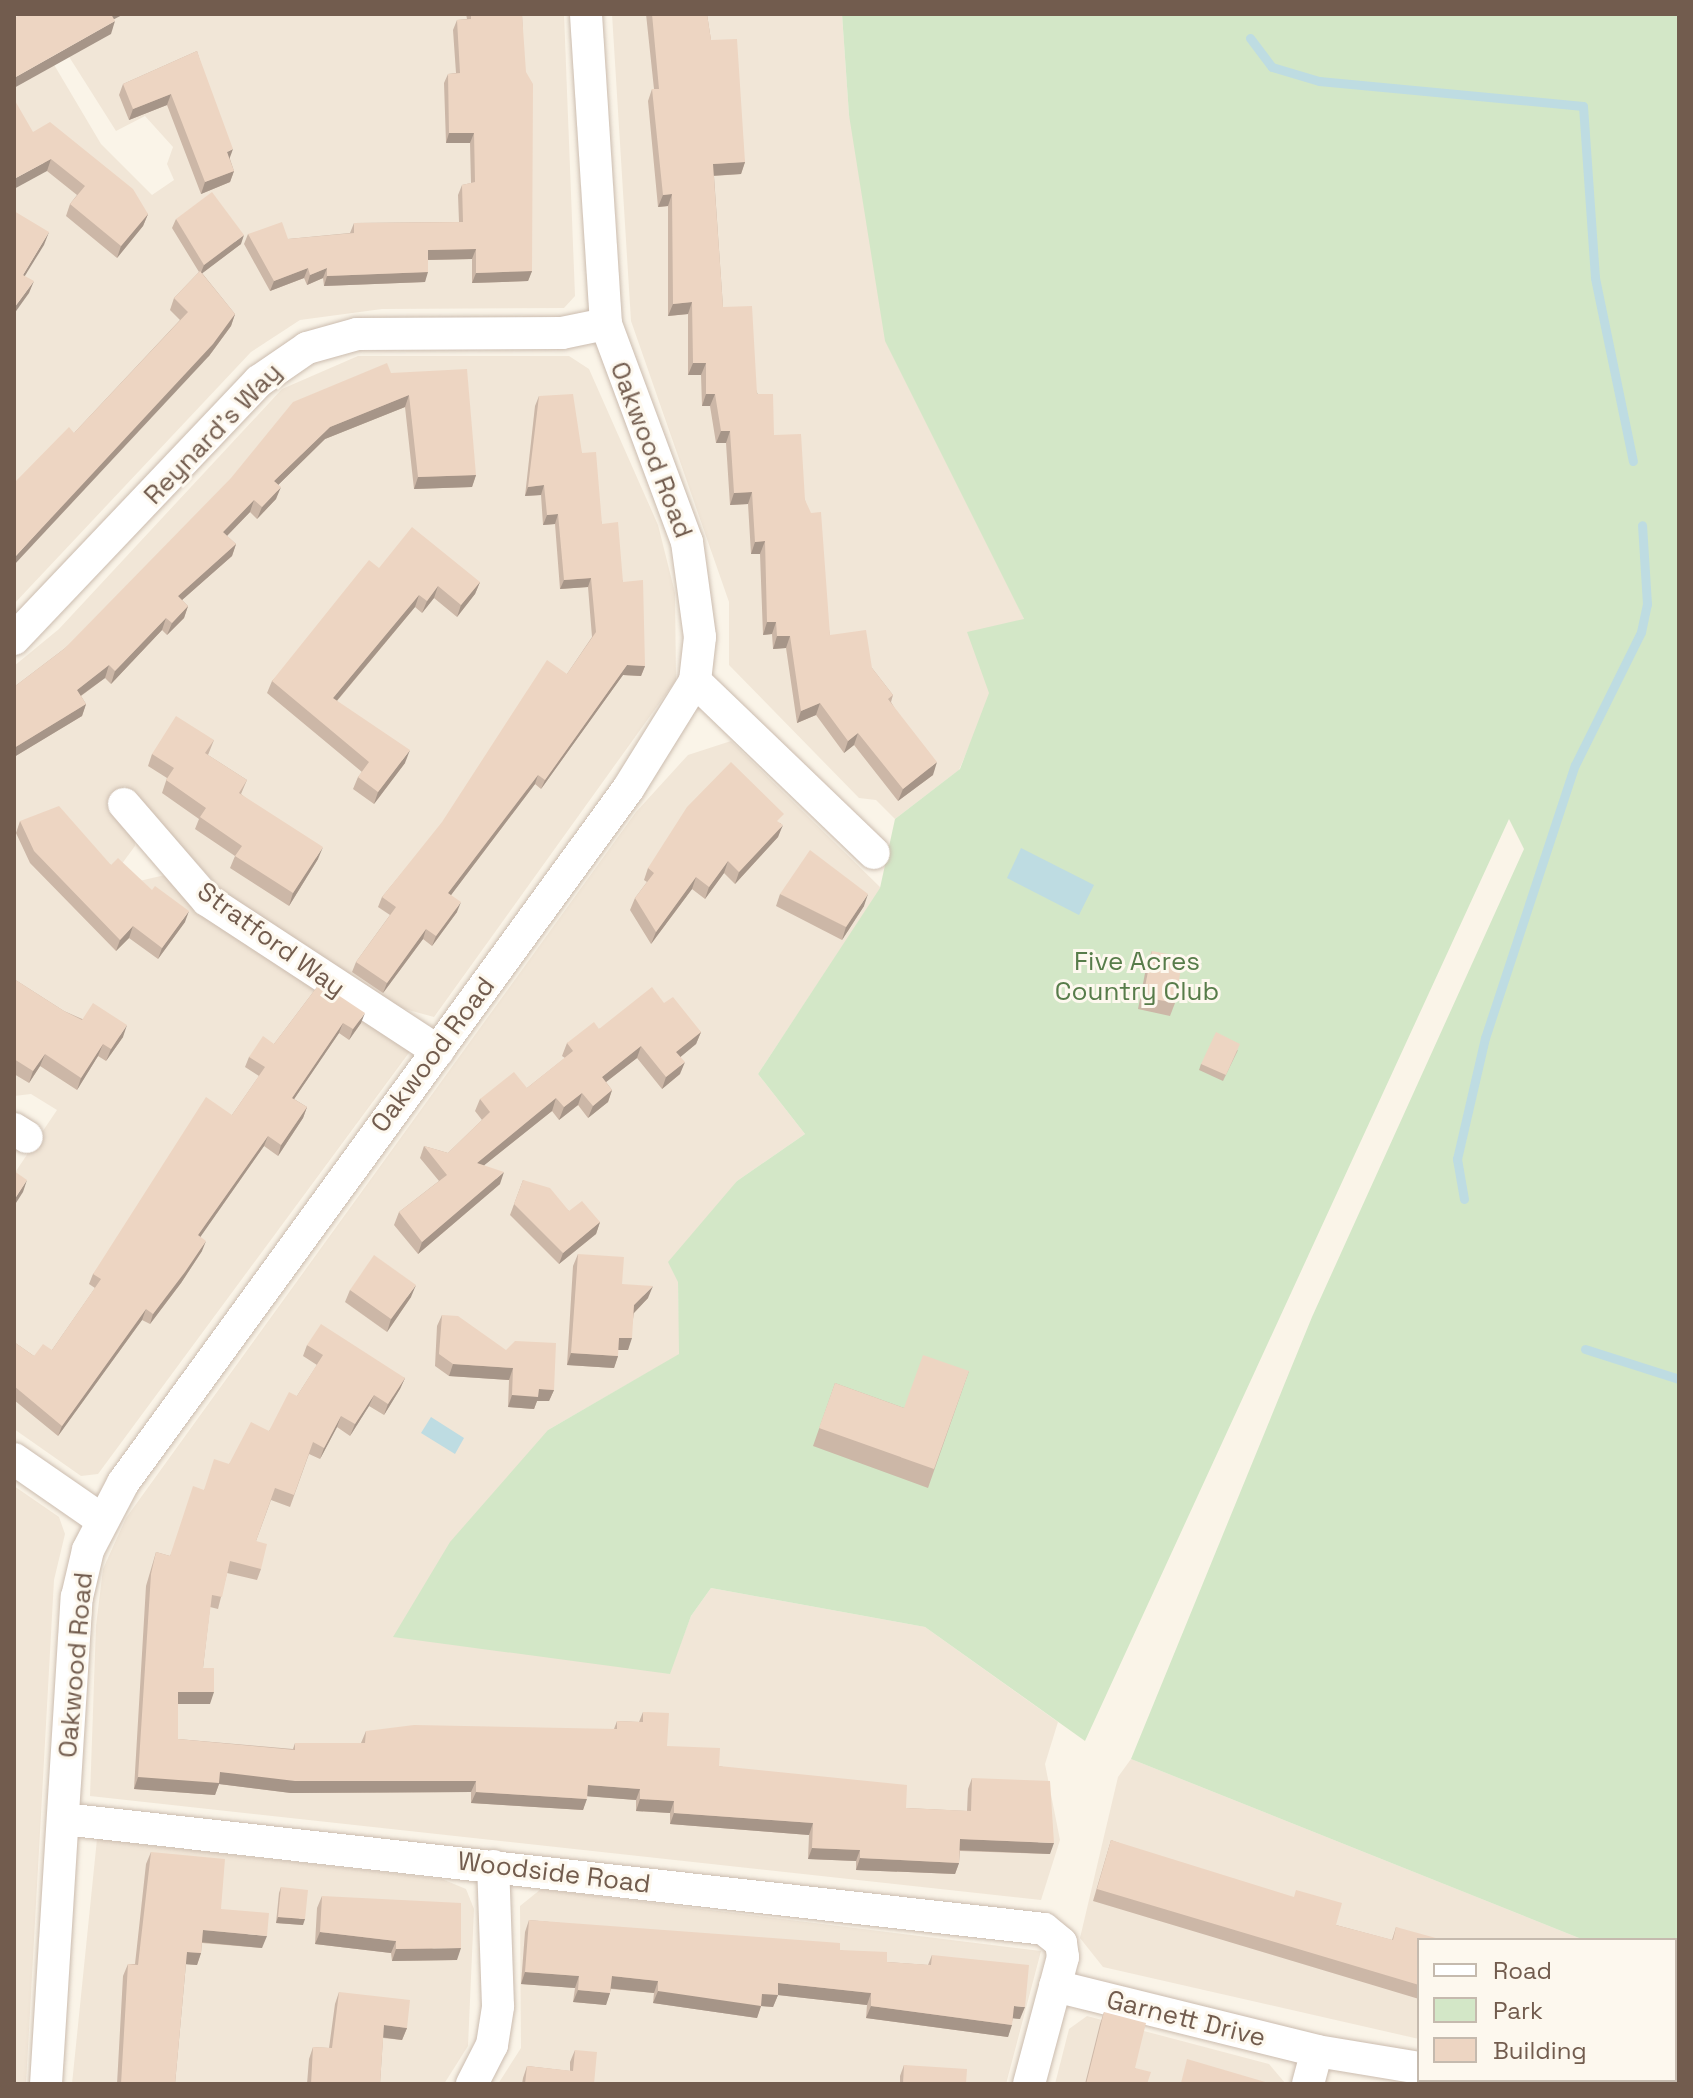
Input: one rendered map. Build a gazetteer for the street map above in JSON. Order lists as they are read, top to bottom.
{
  "streets": {
    "street": [
      "Reynard's Way",
      "Oakwood Road",
      "Stratford Way",
      "Woodside Road",
      "Garnett Drive"
    ]
  },
  "crossings": [
    ["Reynard's Way", "Oakwood Road"],
    ["Oakwood Road", "Stratford Way"],
    ["Oakwood Road", "Woodside Road"],
    ["Woodside Road", "Garnett Drive"]
  ],
  "parks": ["Five Acres Country Club"],
  "legend": ["Road", "Park", "Building"]
}
